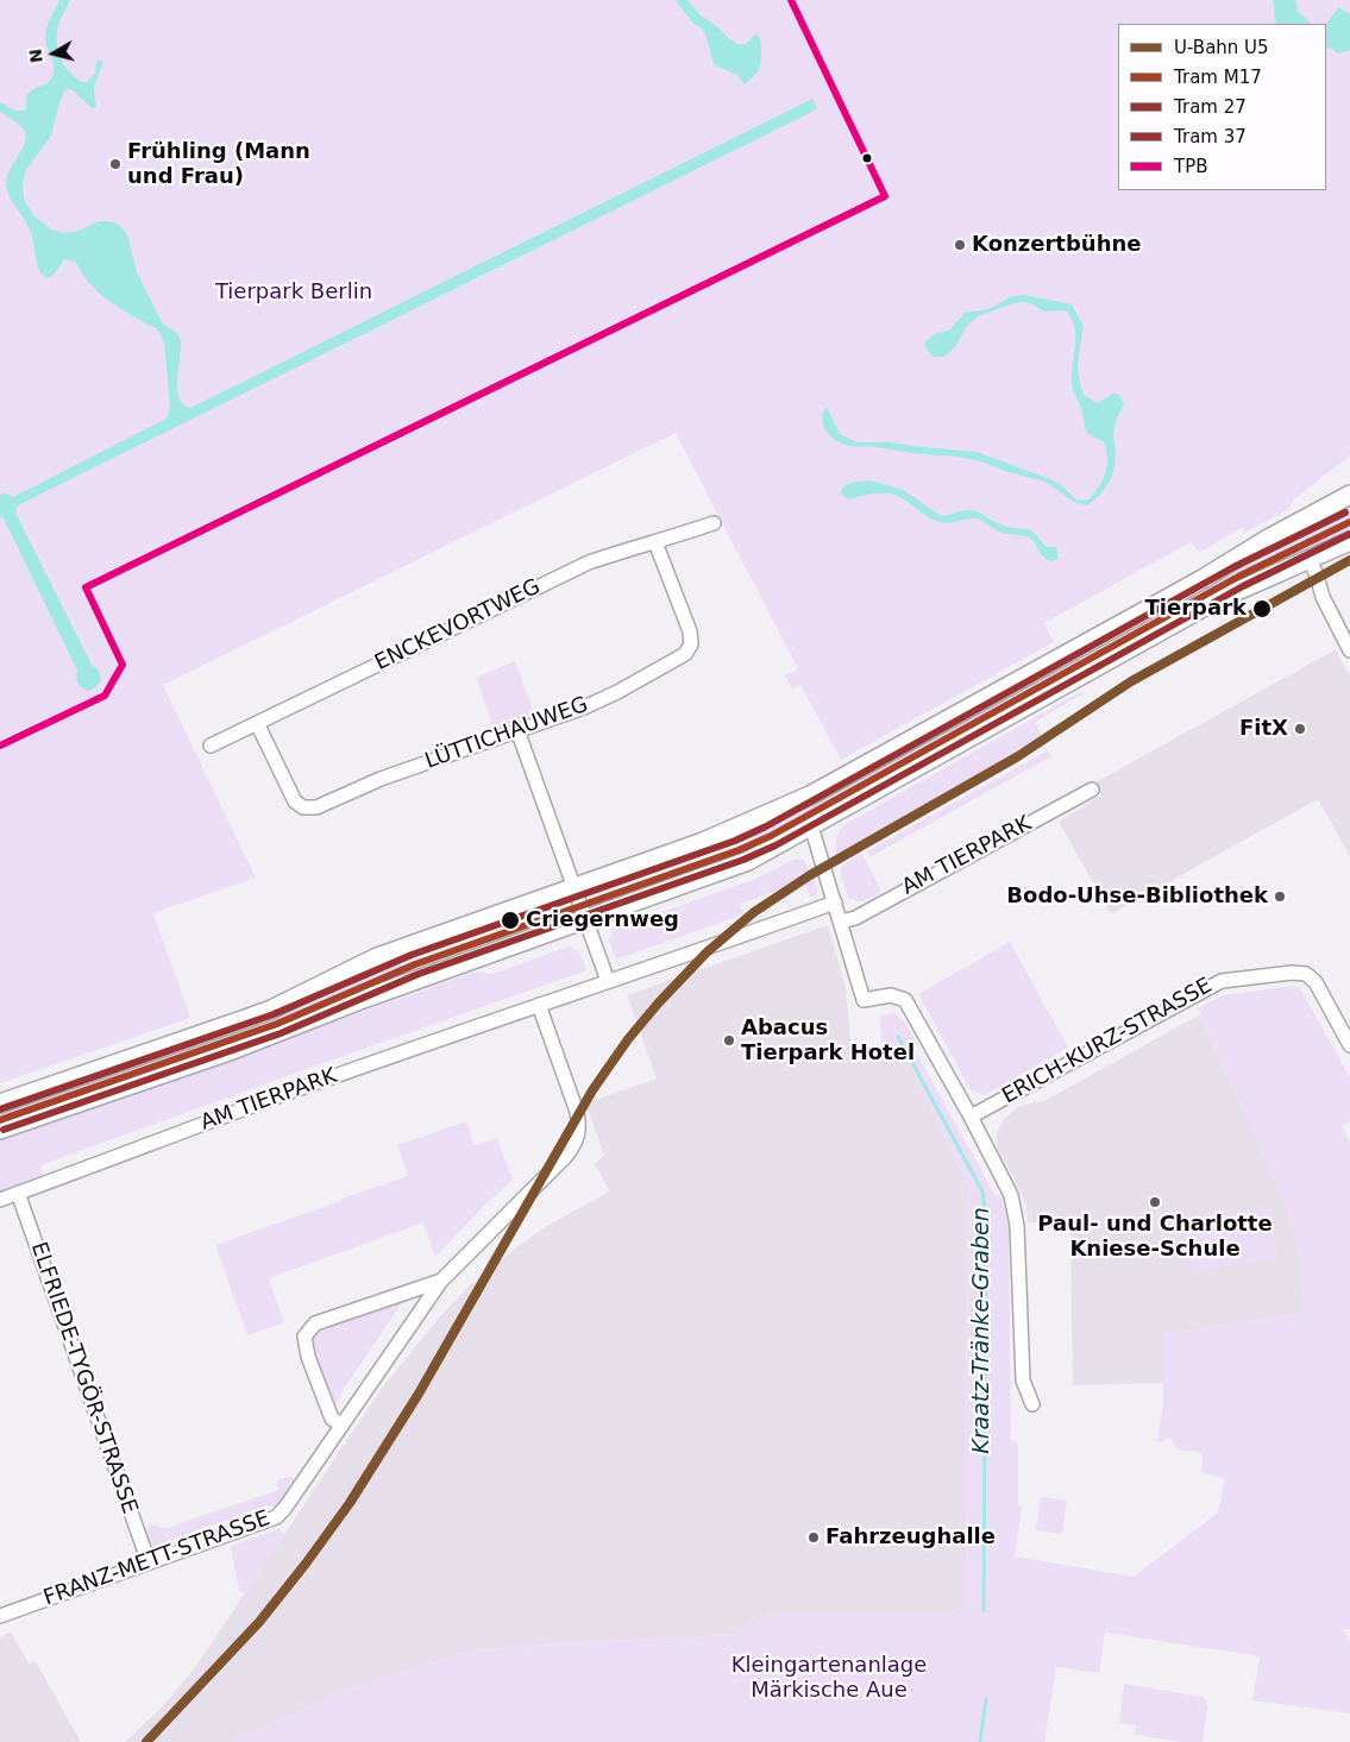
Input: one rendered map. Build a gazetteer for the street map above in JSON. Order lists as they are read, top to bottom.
{
  "streets": {
    "street": [
      "ENCKEVORTWEG",
      "LÜTTICHAUWEG",
      "AM TIERPARK",
      "ERICH-KURZ-STRASSE",
      "ELFRIEDE-TYGÖR-STRASSE",
      "FRANZ-METT-STRASSE"
    ]
  },
  "crossings": [
    ["ENCKEVORTWEG", "LÜTTICHAUWEG"],
    ["AM TIERPARK", "ELFRIEDE-TYGÖR-STRASSE"],
    ["AM TIERPARK", "FRANZ-METT-STRASSE"],
    ["ELFRIEDE-TYGÖR-STRASSE", "FRANZ-METT-STRASSE"]
  ],
  "water": ["Kraatz-Tränke-Graben"],
  "parks": ["Tierpark Berlin", "Kleingartenanlage Märkische Aue"],
  "places": [
    "Frühling (Mann und Frau)",
    "Konzertbühne",
    "Tierpark",
    "FitX",
    "Bodo-Uhse-Bibliothek",
    "Criegernweg",
    "Abacus Tierpark Hotel",
    "Paul- und Charlotte Kniese-Schule",
    "Fahrzeughalle"
  ],
  "lines": [
    "transit line TPB",
    "tram line 37",
    "tram line M17",
    "tram line 27",
    "metro line U5"
  ],
  "legend": [
    "U-Bahn U5",
    "Tram M17",
    "Tram 27",
    "Tram 37",
    "TPB"
  ],
  "north": "left"
}
